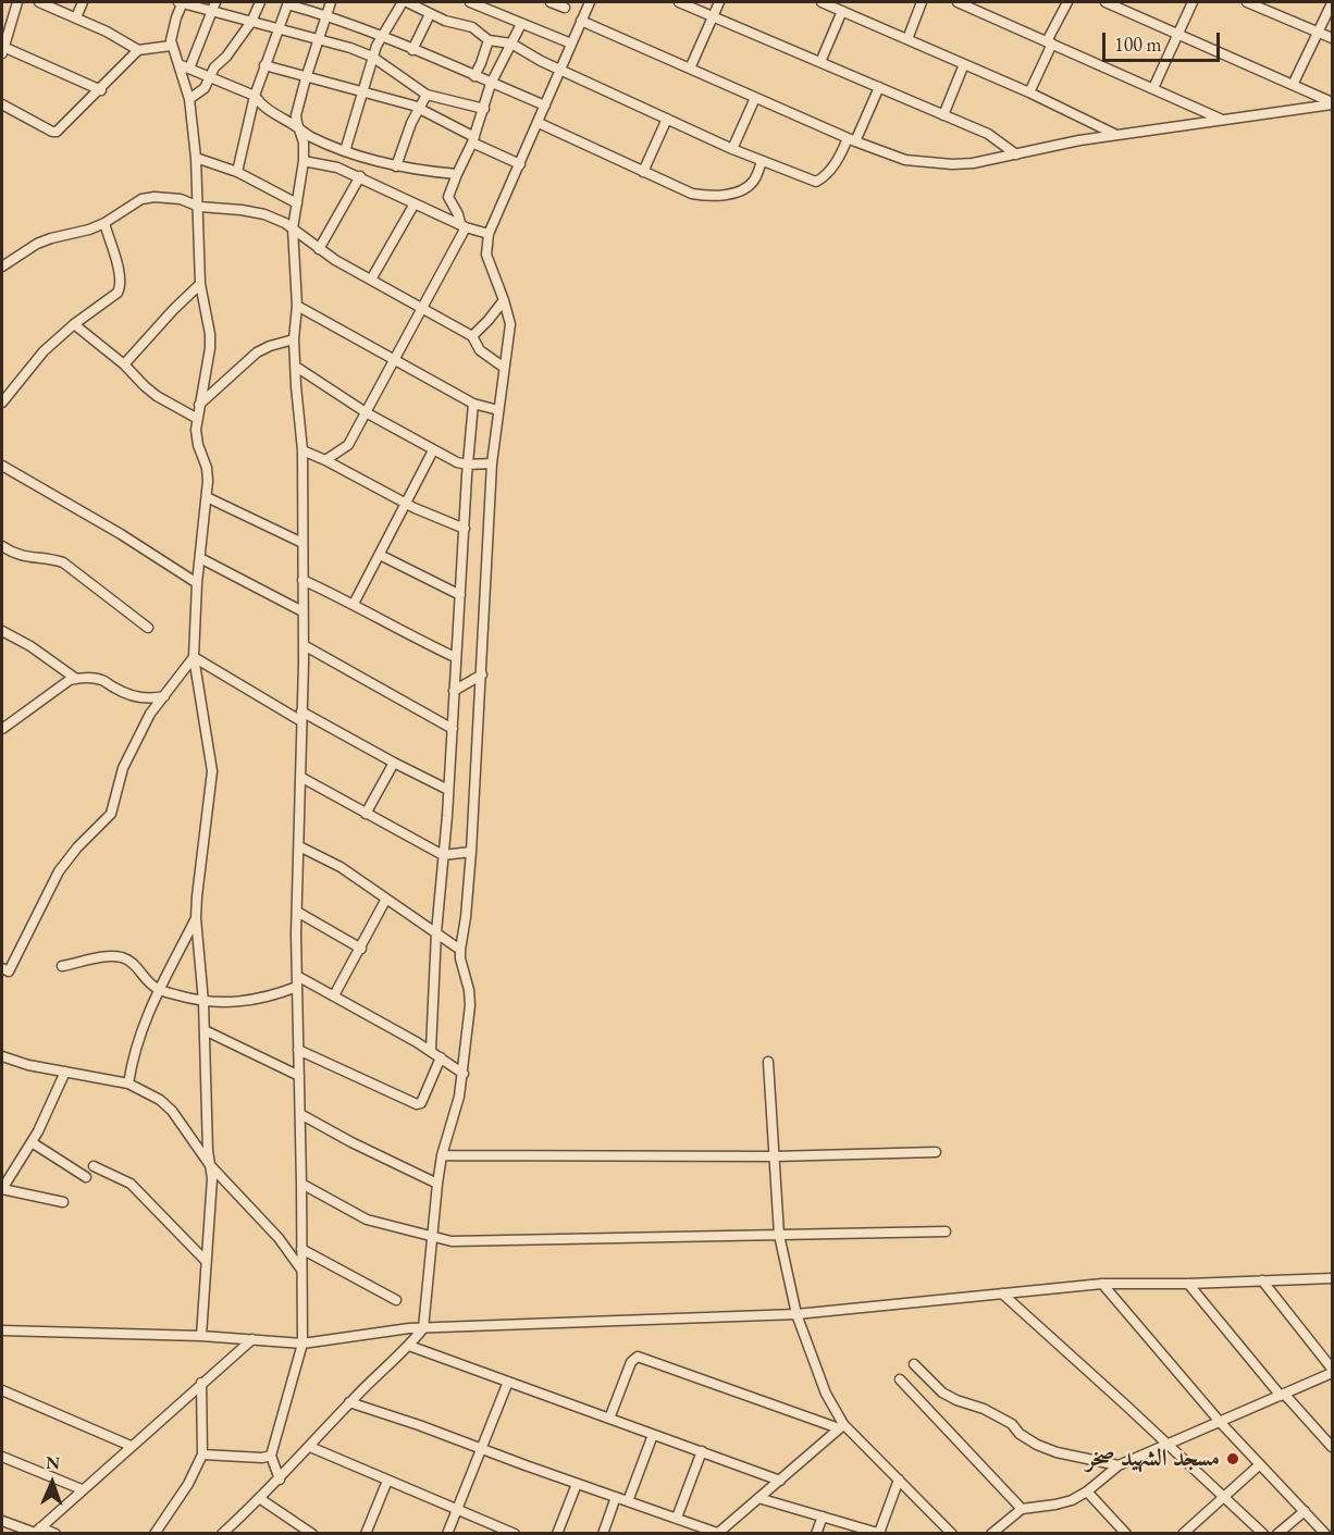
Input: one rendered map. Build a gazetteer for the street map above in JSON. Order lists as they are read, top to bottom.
{
  "places": ["مسجد الشهيد صخر"],
  "scale_bar": "100 m",
  "north": "top"
}
